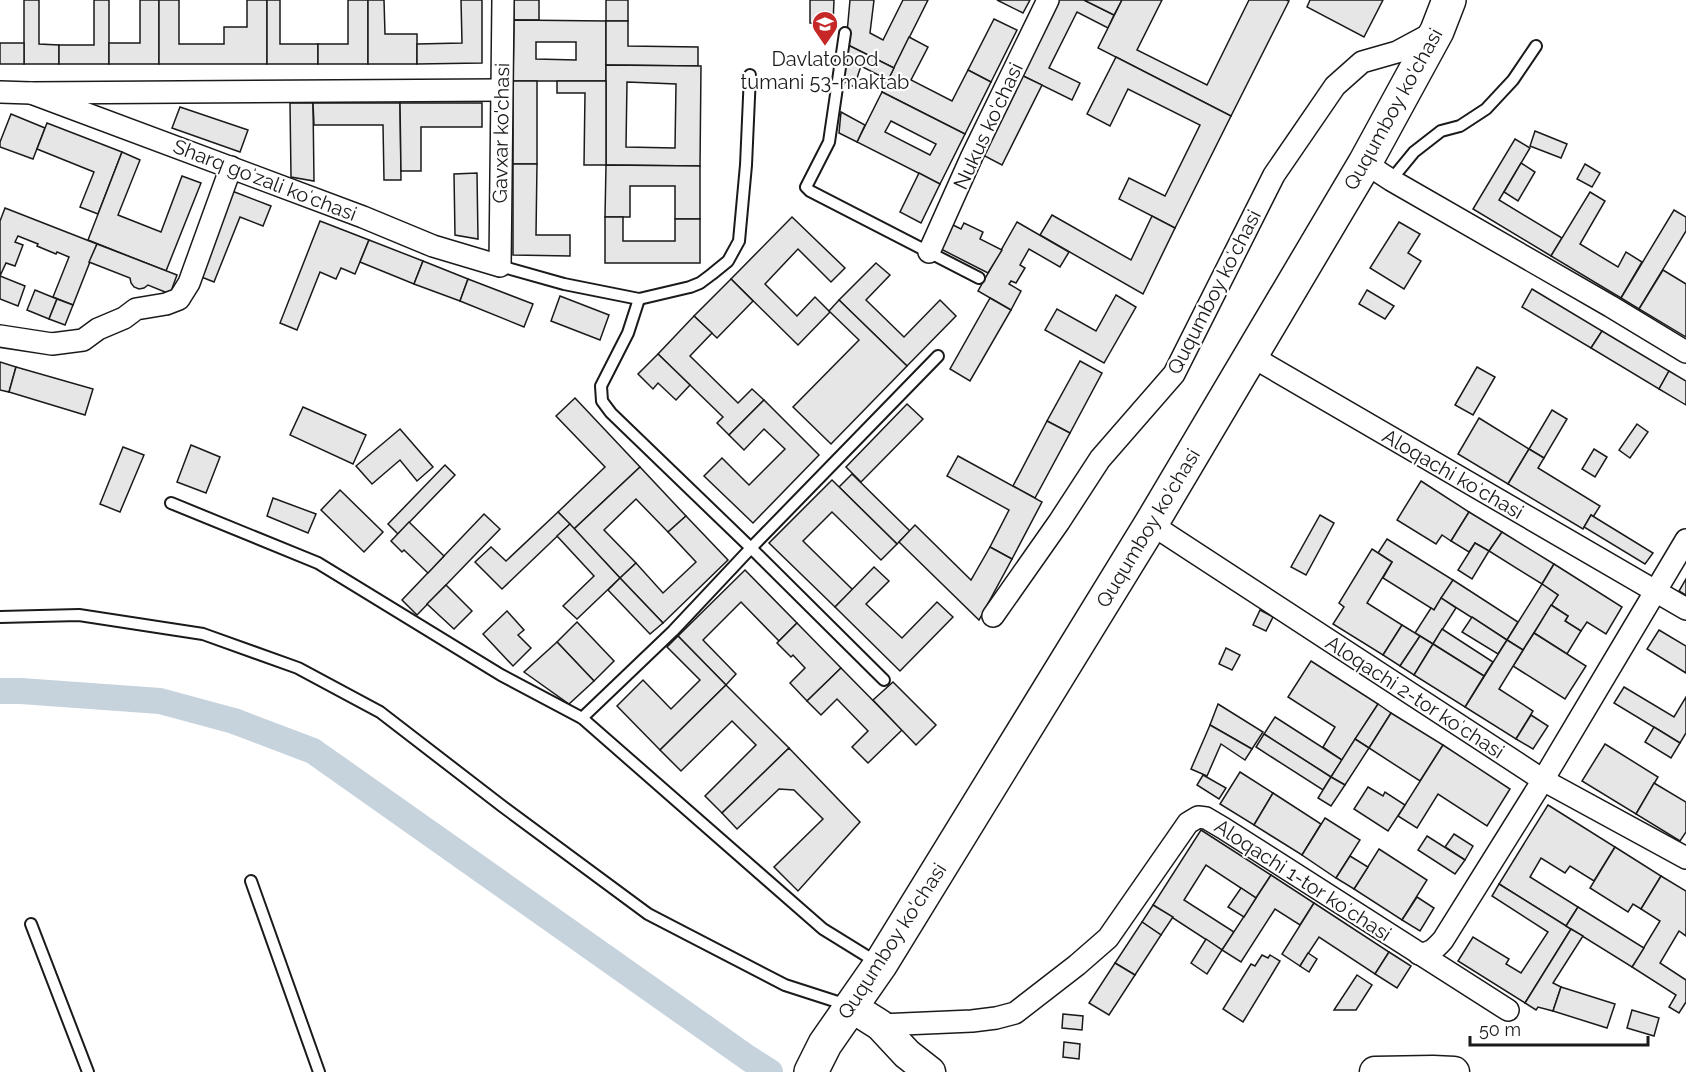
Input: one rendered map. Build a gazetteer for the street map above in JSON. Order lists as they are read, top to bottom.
{
  "streets": {
    "main road": ["Ququmboy ko'chasi"],
    "street": [
      "Nukus ko'chasi",
      "Gavxar ko'chasi",
      "Sharq goʻzali koʻchasi",
      "Ququmboy koʻchasi",
      "Aloqachi koʻchasi",
      "Aloqachi 2-tor koʻchasi",
      "Aloqachi 1-tor koʻchasi"
    ]
  },
  "crossings": [
    ["Ququmboy ko'chasi", "Ququmboy koʻchasi"],
    ["Ququmboy ko'chasi", "Aloqachi koʻchasi"],
    ["Ququmboy ko'chasi", "Aloqachi 2-tor koʻchasi"],
    ["Gavxar ko'chasi", "Sharq goʻzali koʻchasi"]
  ],
  "places": {
    "school or university": ["Davlatobod tumani 53-maktab"]
  },
  "scale_bar": "50 m"
}
